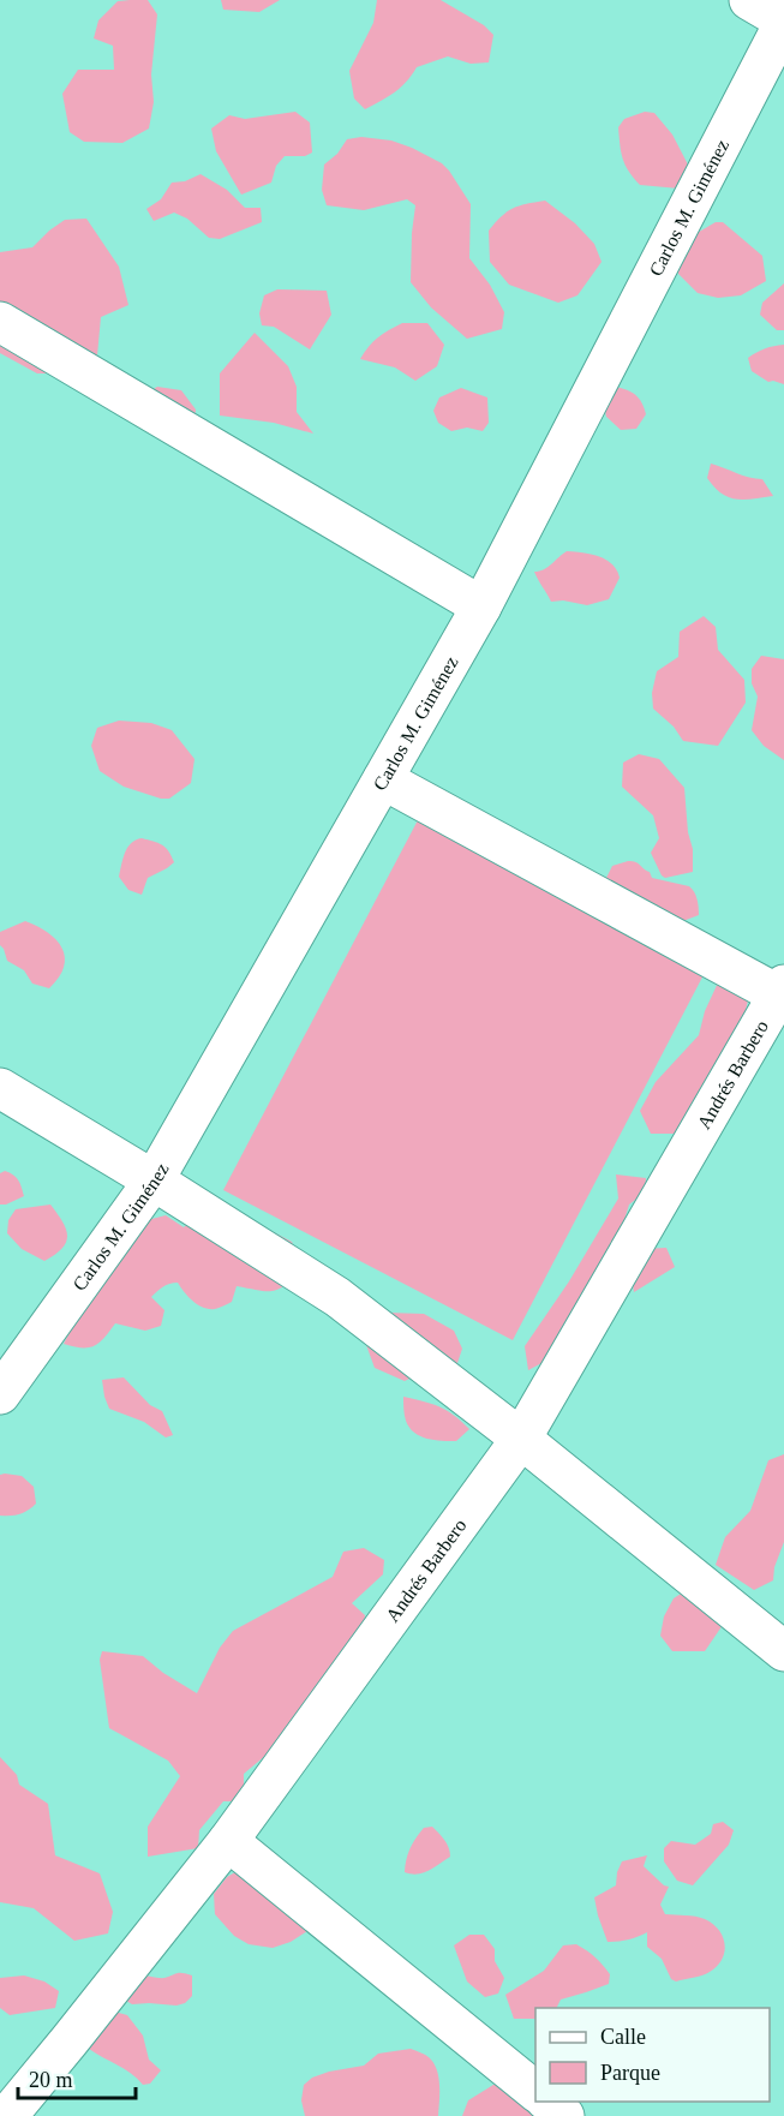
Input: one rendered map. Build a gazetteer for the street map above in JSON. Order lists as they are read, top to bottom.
{
  "streets": {
    "street": ["Carlos M. Giménez", "Andrés Barbero"]
  },
  "legend": ["Calle", "Parque"],
  "scale_bar": "20 m"
}
